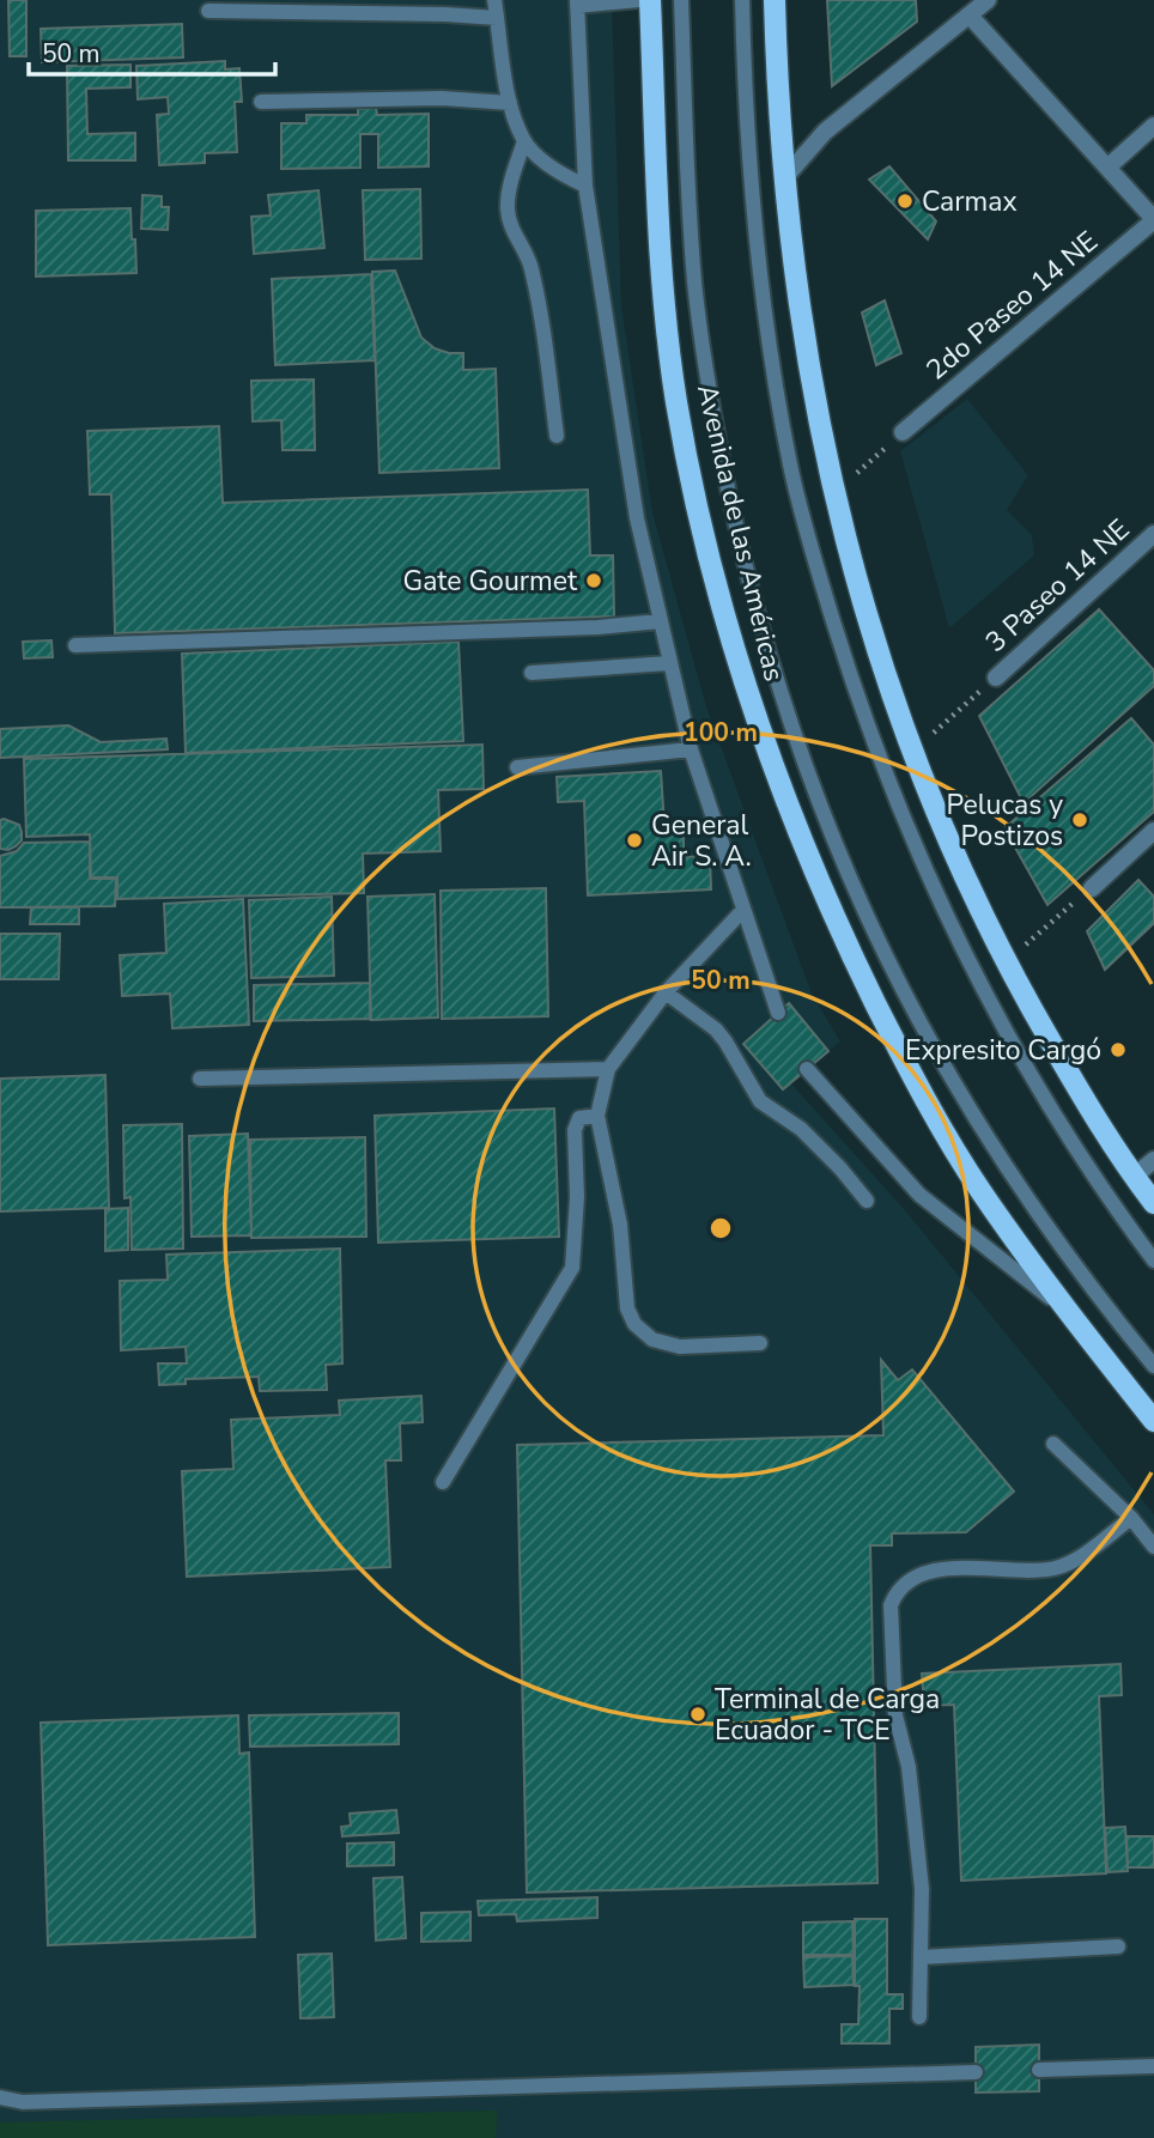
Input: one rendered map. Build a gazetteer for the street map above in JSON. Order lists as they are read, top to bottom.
{
  "streets": {
    "main road": ["Avenida de las Américas"],
    "street": ["2do Paseo 14 NE", "3 Paseo 14 NE"]
  },
  "places": [
    "Carmax",
    "Gate Gourmet",
    "Pelucas y Postizos",
    "General Air S. A.",
    "Expresito Cargó",
    "Terminal de Carga Ecuador - TCE"
  ],
  "scale_bar": "50 m",
  "rings": ["100 m", "50 m"]
}
